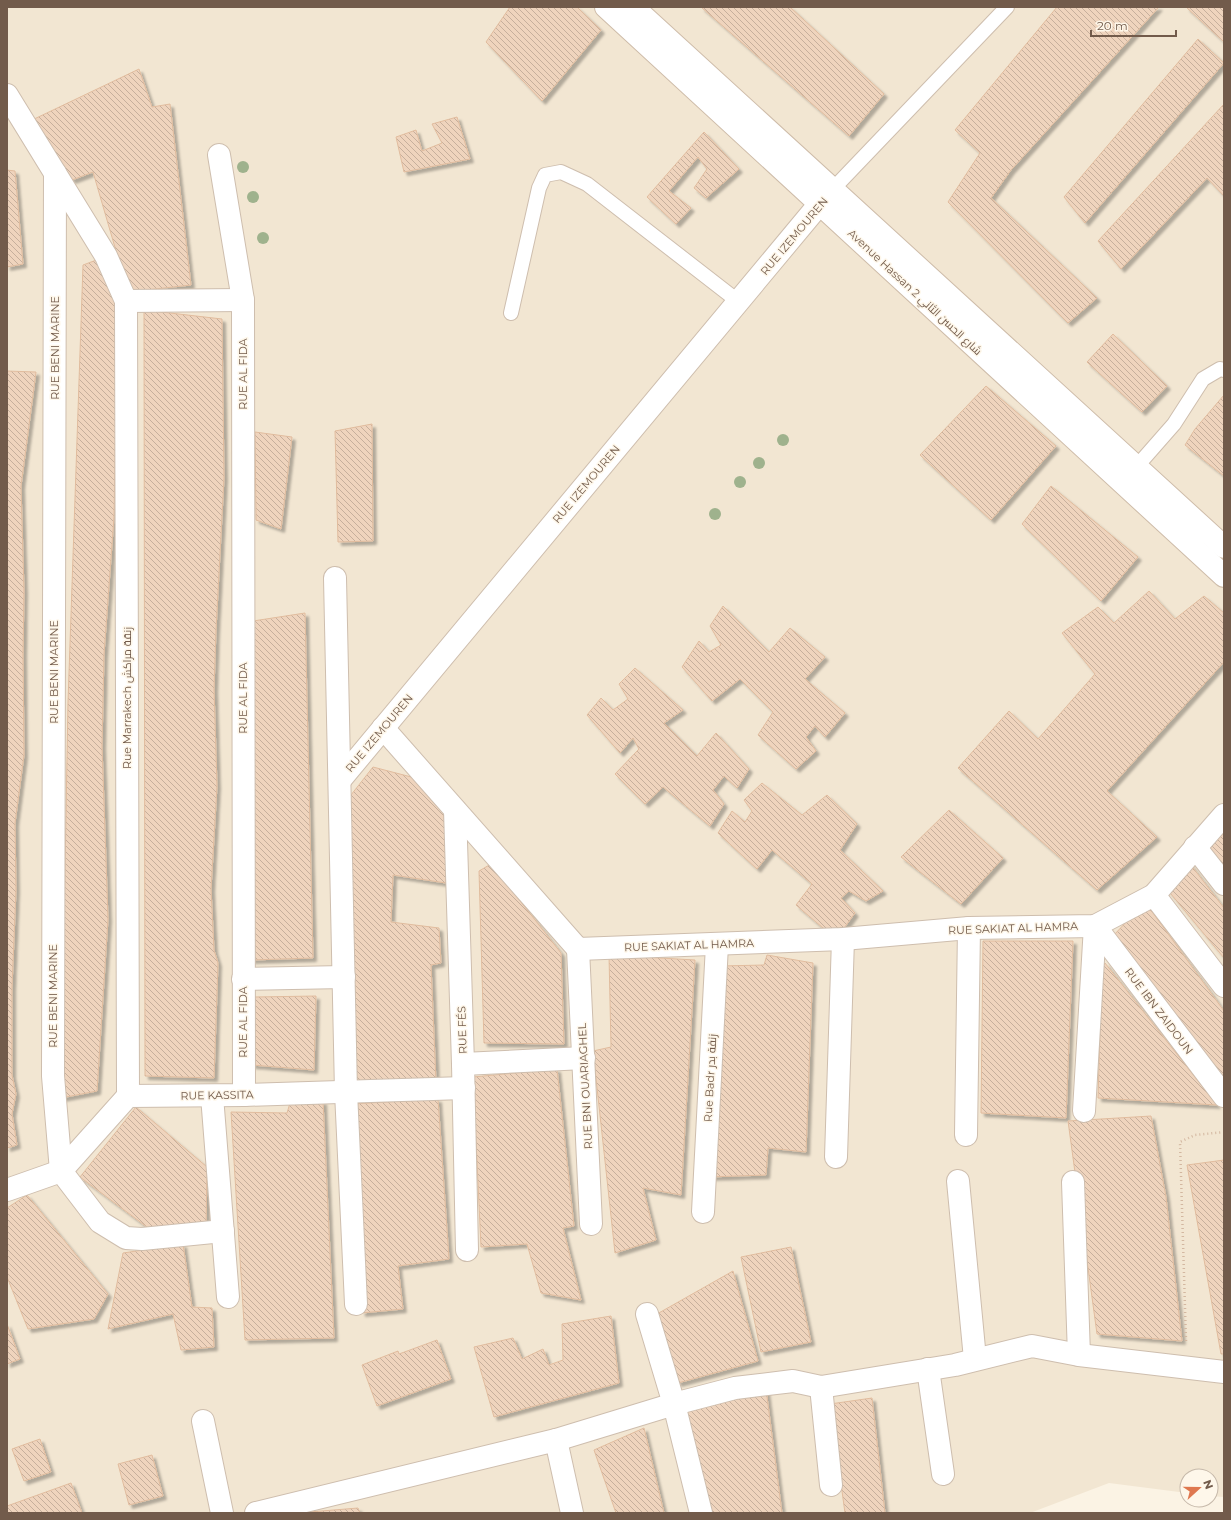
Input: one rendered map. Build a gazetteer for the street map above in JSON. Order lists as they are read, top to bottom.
{
  "streets": {
    "street": [
      "RUE IZEMOUREN",
      "Avenue Hassan 2 شارع الحسن الثاني",
      "RUE BENI MARINE",
      "RUE AL FIDA",
      "Rue Marrakech زنقة مراكش",
      "RUE SAKIAT AL HAMRA",
      "RUE IBN ZAIDOUN",
      "RUE FÉS",
      "Rue Badr زنقة بدر",
      "RUE BNI OUARIAGHEL",
      "RUE KASSITA"
    ]
  },
  "crossings": [
    ["RUE IZEMOUREN", "Avenue Hassan 2 شارع الحسن الثاني"],
    ["RUE AL FIDA", "RUE KASSITA"],
    ["Rue Marrakech زنقة مراكش", "RUE KASSITA"],
    ["RUE SAKIAT AL HAMRA", "RUE IBN ZAIDOUN"],
    ["RUE SAKIAT AL HAMRA", "Rue Badr زنقة بدر"],
    ["RUE SAKIAT AL HAMRA", "RUE BNI OUARIAGHEL"],
    ["RUE FÉS", "RUE KASSITA"]
  ],
  "scale_bar": "20 m",
  "north": "right"
}
